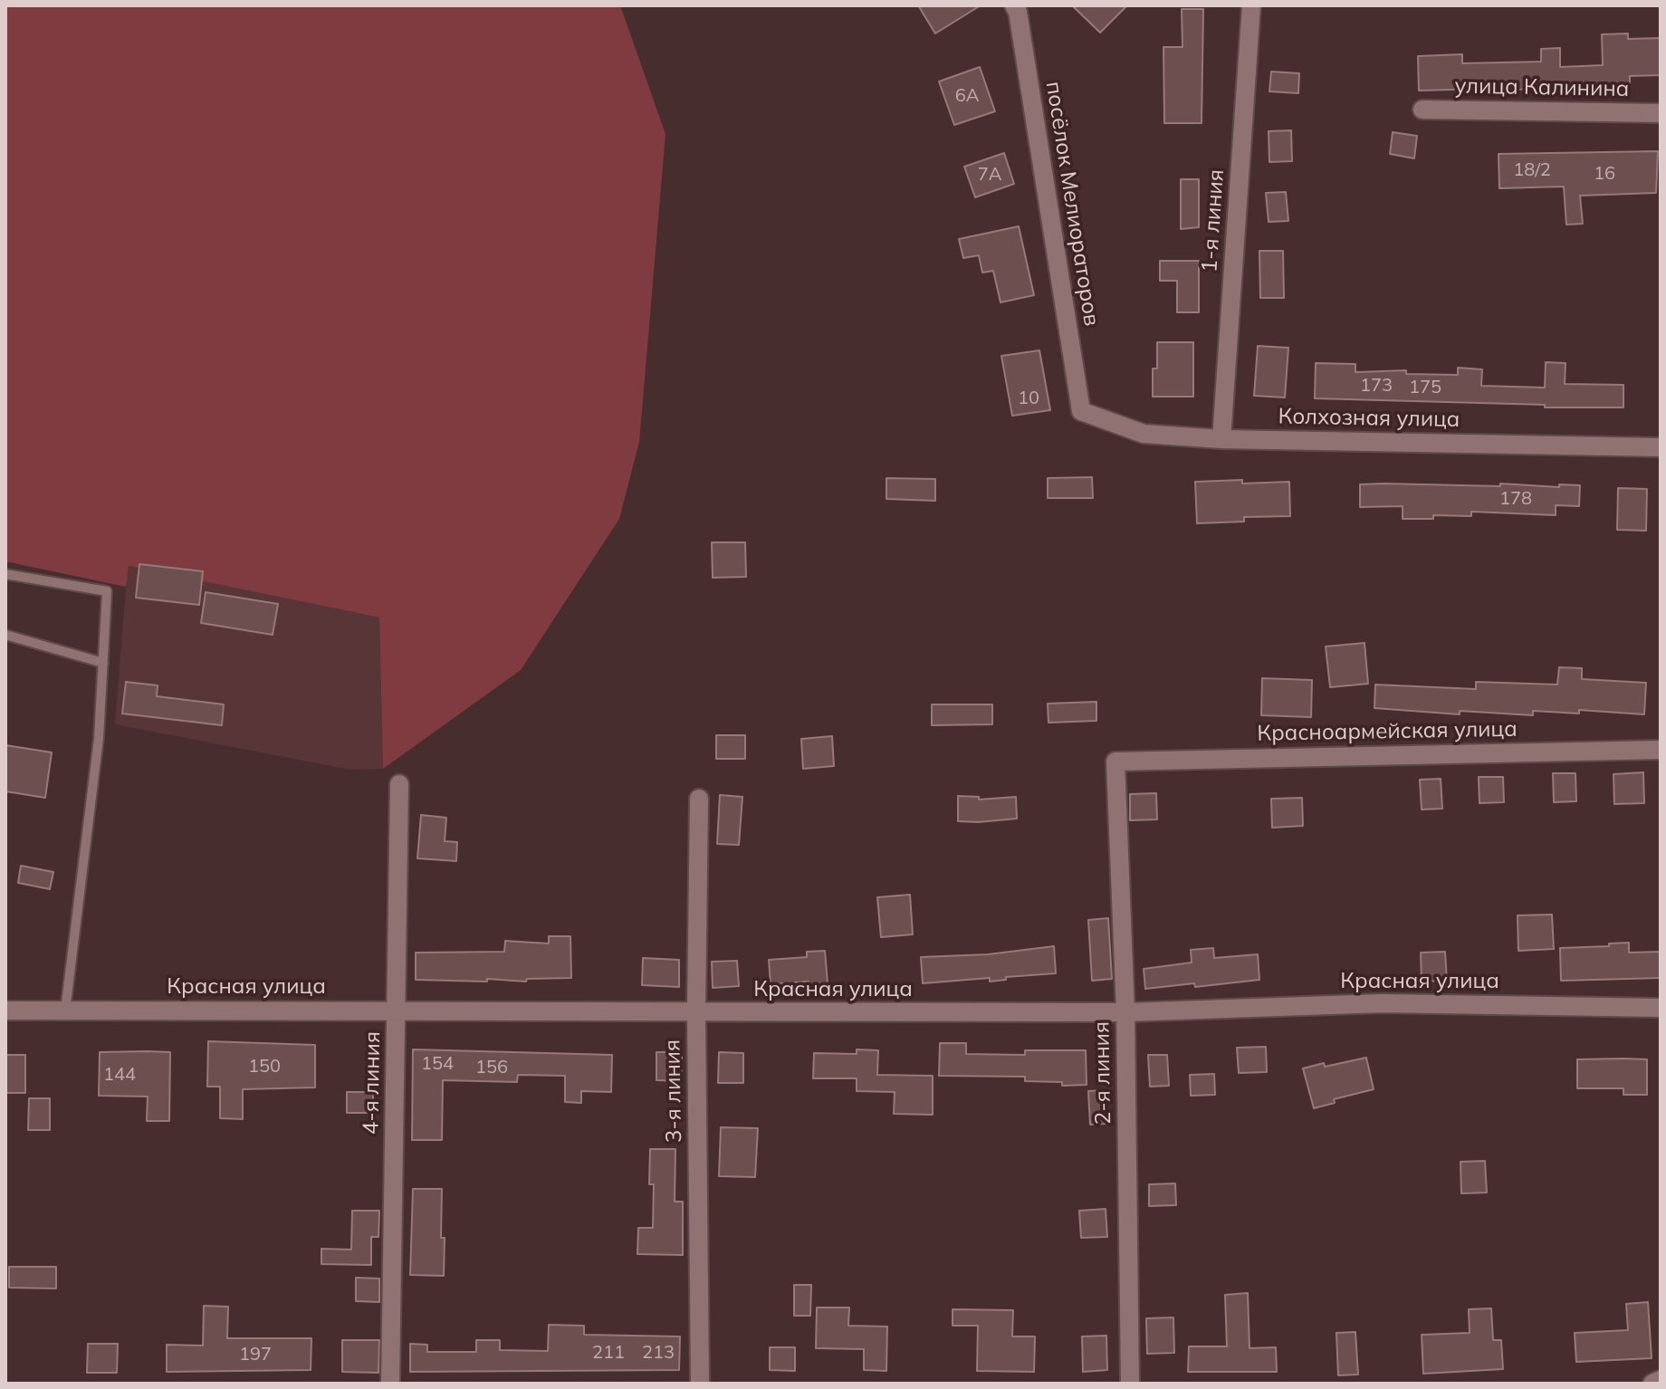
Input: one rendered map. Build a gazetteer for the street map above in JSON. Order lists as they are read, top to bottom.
{
  "streets": {
    "street": [
      "улица Калинина",
      "посёлок Мелиораторов",
      "1-я линия",
      "Колхозная улица",
      "Красноармейская улица",
      "Красная улица",
      "2-я линия",
      "4-я линия",
      "3-я линия"
    ]
  },
  "crossings": [
    ["посёлок Мелиораторов", "Колхозная улица"],
    ["1-я линия", "Колхозная улица"],
    ["Красноармейская улица", "2-я линия"],
    ["Красная улица", "2-я линия"],
    ["Красная улица", "4-я линия"],
    ["Красная улица", "3-я линия"]
  ],
  "house_numbers": [
    "6А",
    "18/2",
    "16",
    "7А",
    "173",
    "175",
    "10",
    "178",
    "154",
    "150",
    "156",
    "144",
    "211",
    "213",
    "197"
  ]
}
